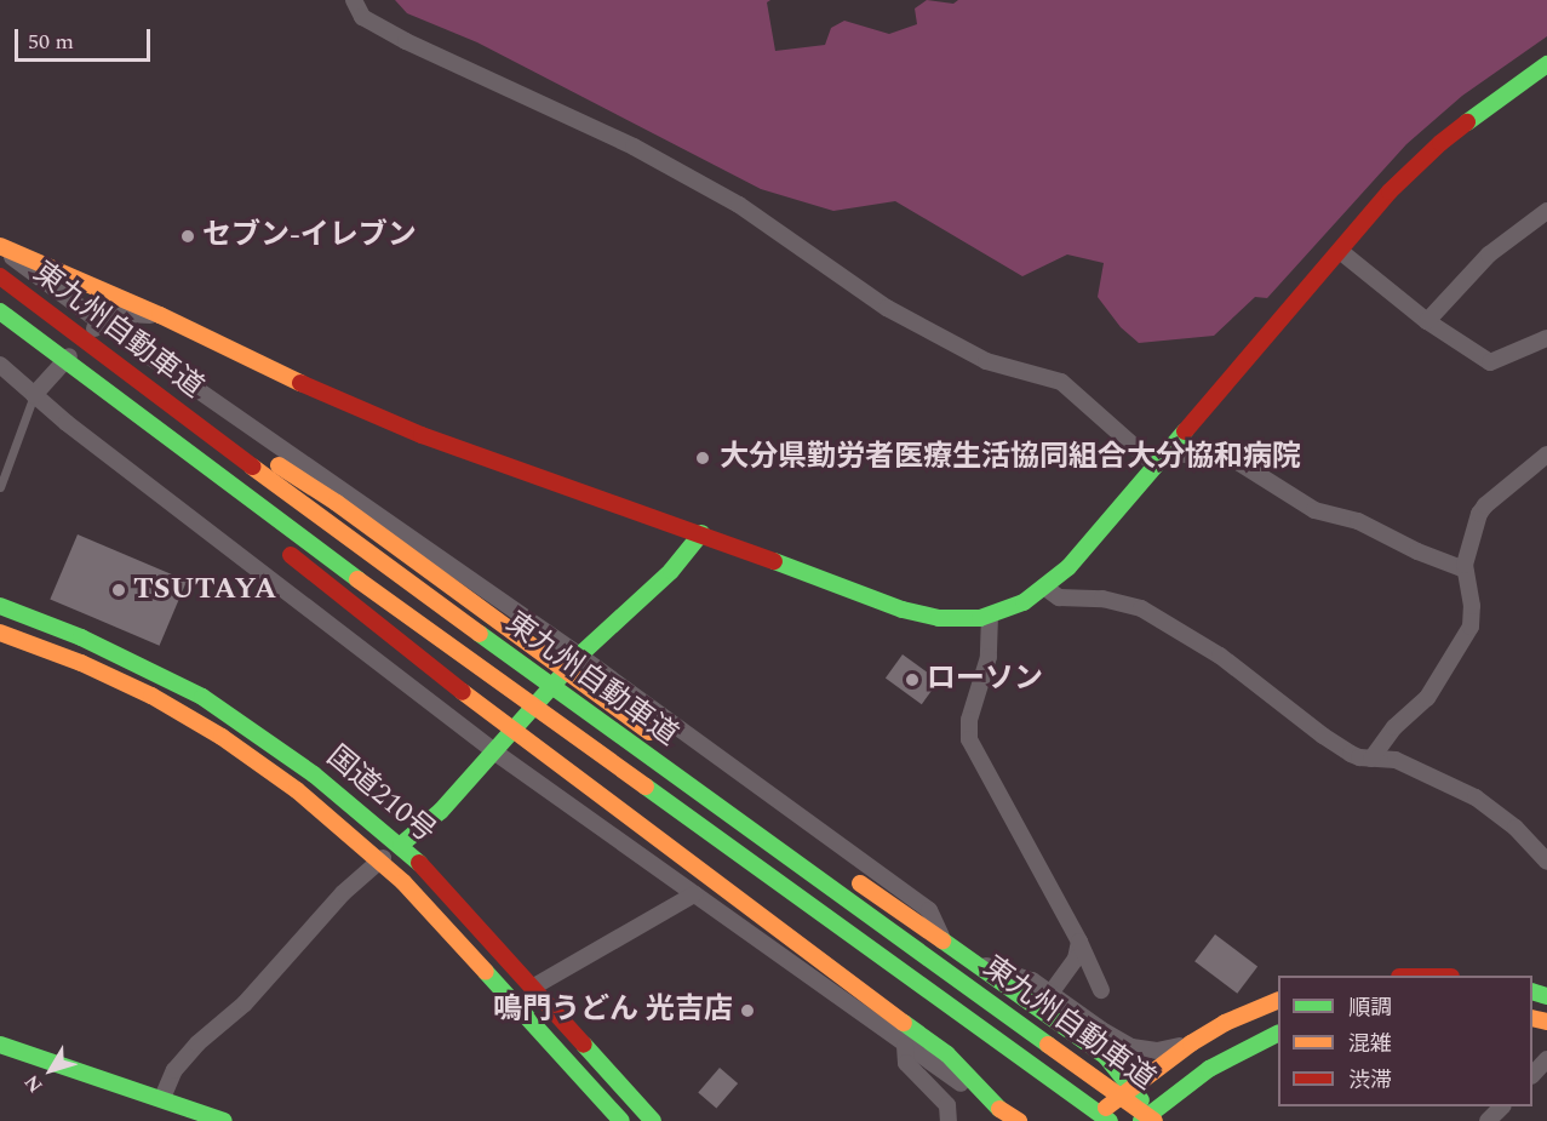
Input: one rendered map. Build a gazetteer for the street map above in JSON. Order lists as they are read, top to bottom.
{
  "streets": {
    "main road": ["東九州自動車道", "国道210号"]
  },
  "places": [
    "セブン-イレブン",
    "大分県勤労者医療生活協同組合大分協和病院",
    "TSUTAYA",
    "ローソン",
    "鳴門うどん 光吉店"
  ],
  "legend": ["順調", "混雑", "渋滞"],
  "scale_bar": "50 m",
  "north": "bottom left"
}
